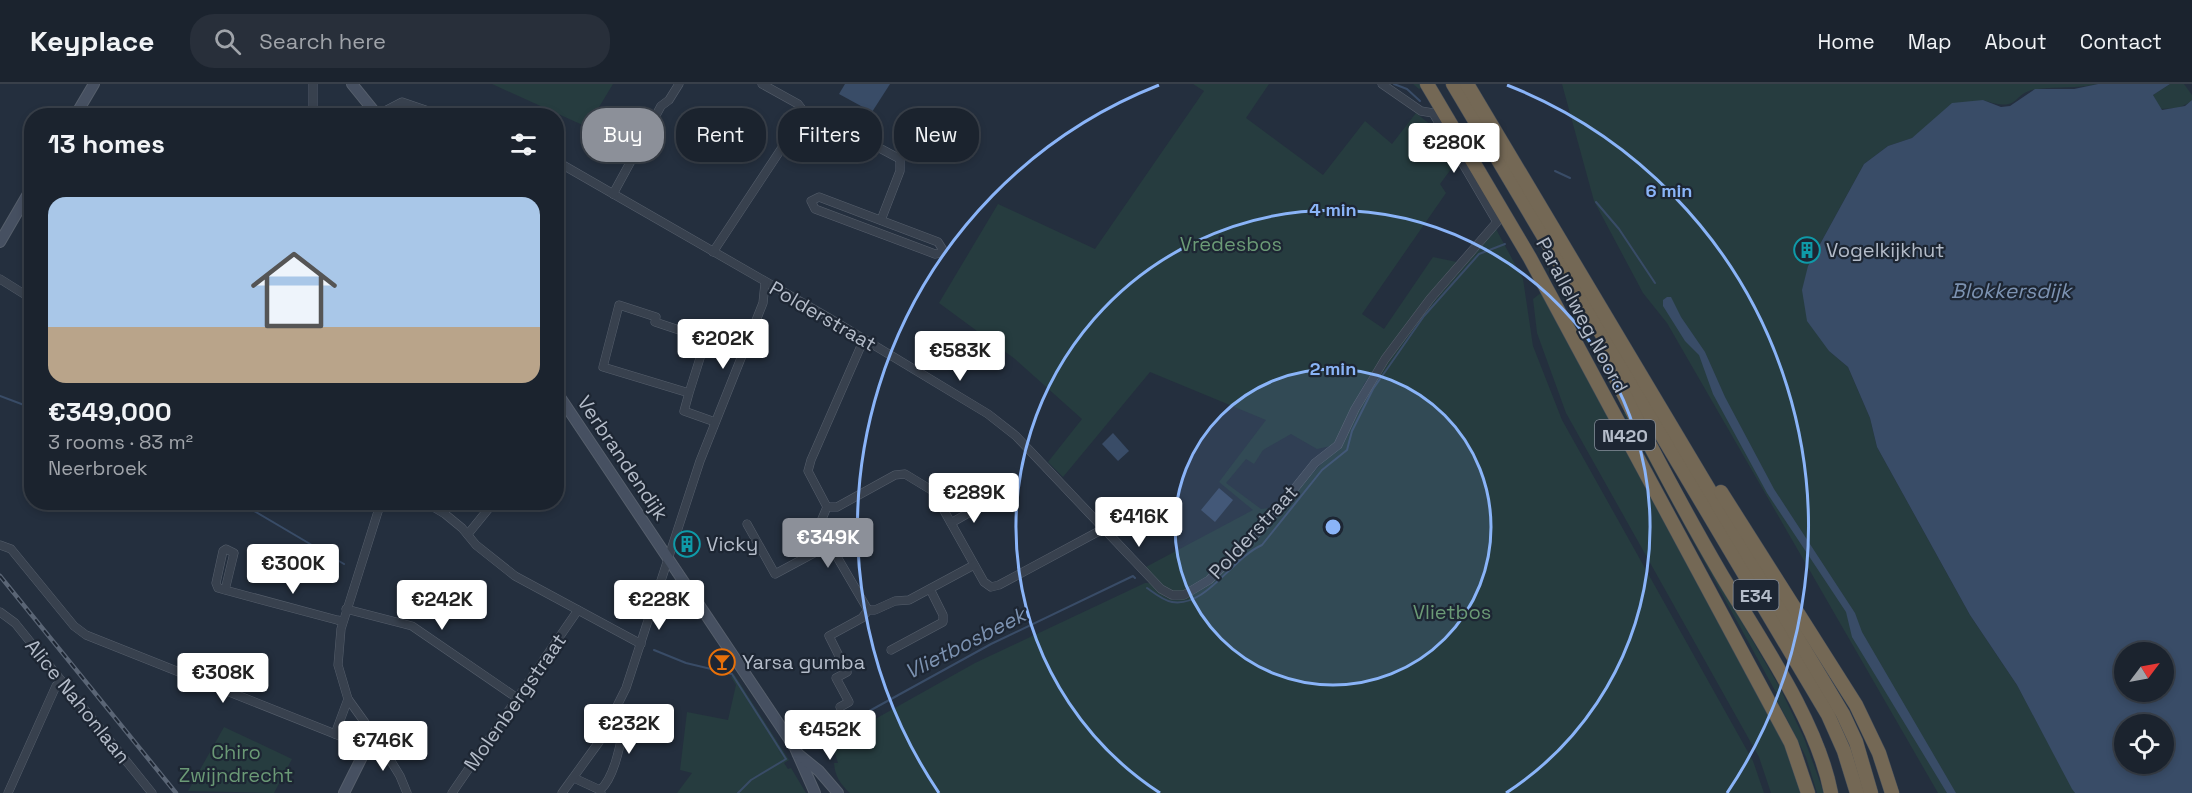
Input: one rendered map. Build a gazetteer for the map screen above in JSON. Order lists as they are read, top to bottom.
{
  "streets": {
    "highway": ["Parallelweg Noord", "N420", "E34"],
    "main road": ["Verbrandendijk"],
    "street": ["Polderstraat", "Alice Nahonlaan", "Molenbergstraat"]
  },
  "water": ["Blokkersdijk", "Vlietbosbeek"],
  "parks": ["Vredesbos", "Vlietbos", "Chiro Zwijndrecht"],
  "places": {
    "building": ["Vogelkijkhut", "Vicky"],
    "bar": ["Yarsa gumba"]
  },
  "north": "top right",
  "page": {
    "header": "Keyplace",
    "search": "Search here",
    "nav": [
      "Home",
      "Map",
      "About",
      "Contact"
    ],
    "chip": [
      "Buy",
      "Rent",
      "Filters",
      "New"
    ],
    "heading": "13 homes",
    "price": [
      "€280K",
      "€202K",
      "€583K",
      "€289K",
      "€416K",
      "€349K",
      "€300K",
      "€242K",
      "€228K",
      "€308K",
      "€232K",
      "€452K",
      "€746K"
    ],
    "list": [
      {
        "name": "€349,000",
        "note": "3 rooms · 83 m² · Neerbroek"
      }
    ]
  },
  "rings": ["6 min", "4 min", "2 min"]
}
